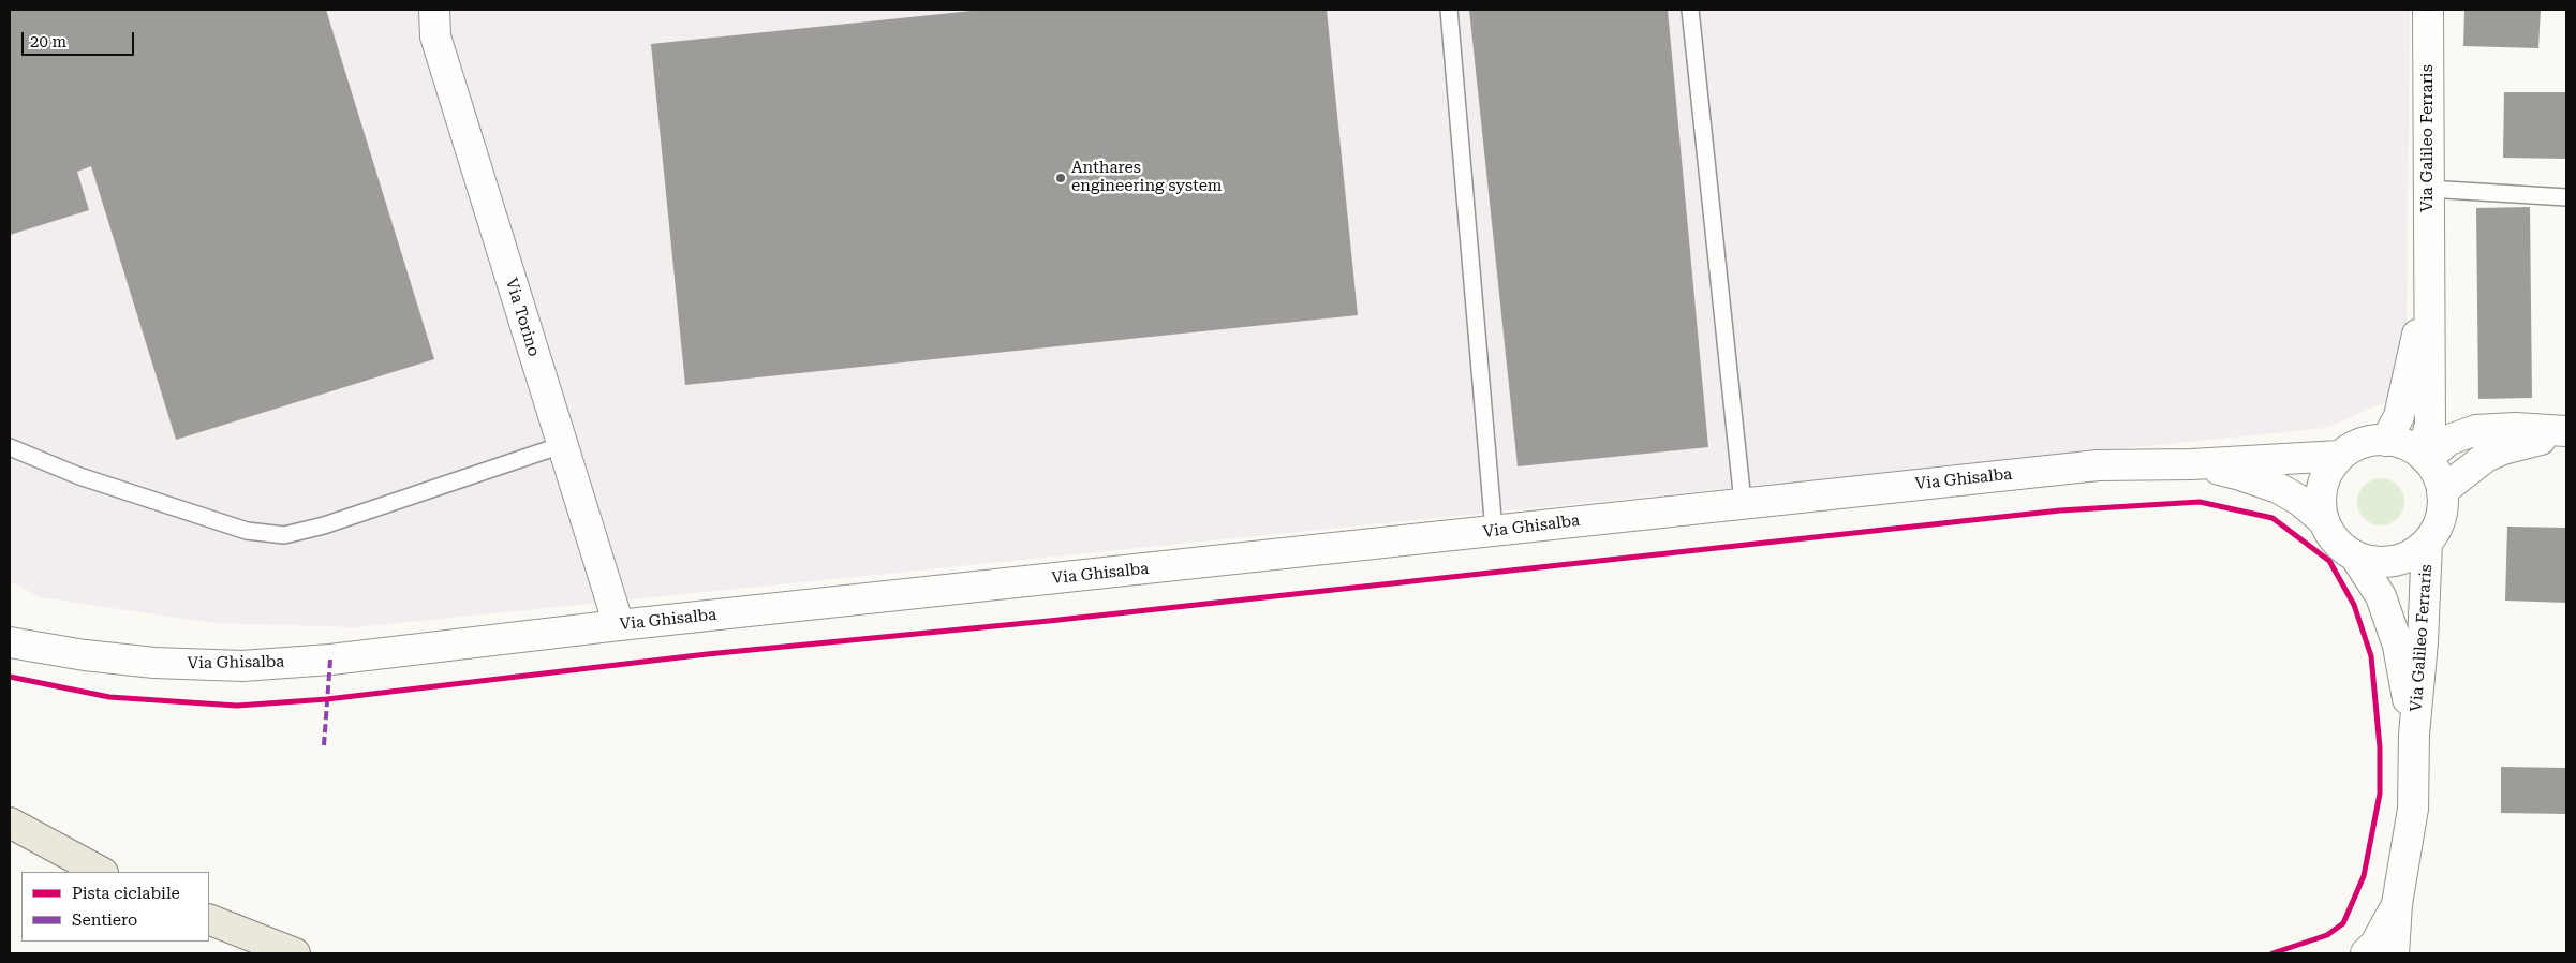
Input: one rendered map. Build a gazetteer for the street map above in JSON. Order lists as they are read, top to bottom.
{
  "streets": {
    "street": ["Via Galileo Ferraris", "Via Torino", "Via Ghisalba"]
  },
  "crossings": [
    ["Via Galileo Ferraris", "Via Ghisalba"],
    ["Via Torino", "Via Ghisalba"]
  ],
  "places": ["Anthares engineering system"],
  "legend": ["Pista ciclabile", "Sentiero"],
  "scale_bar": "20 m"
}
